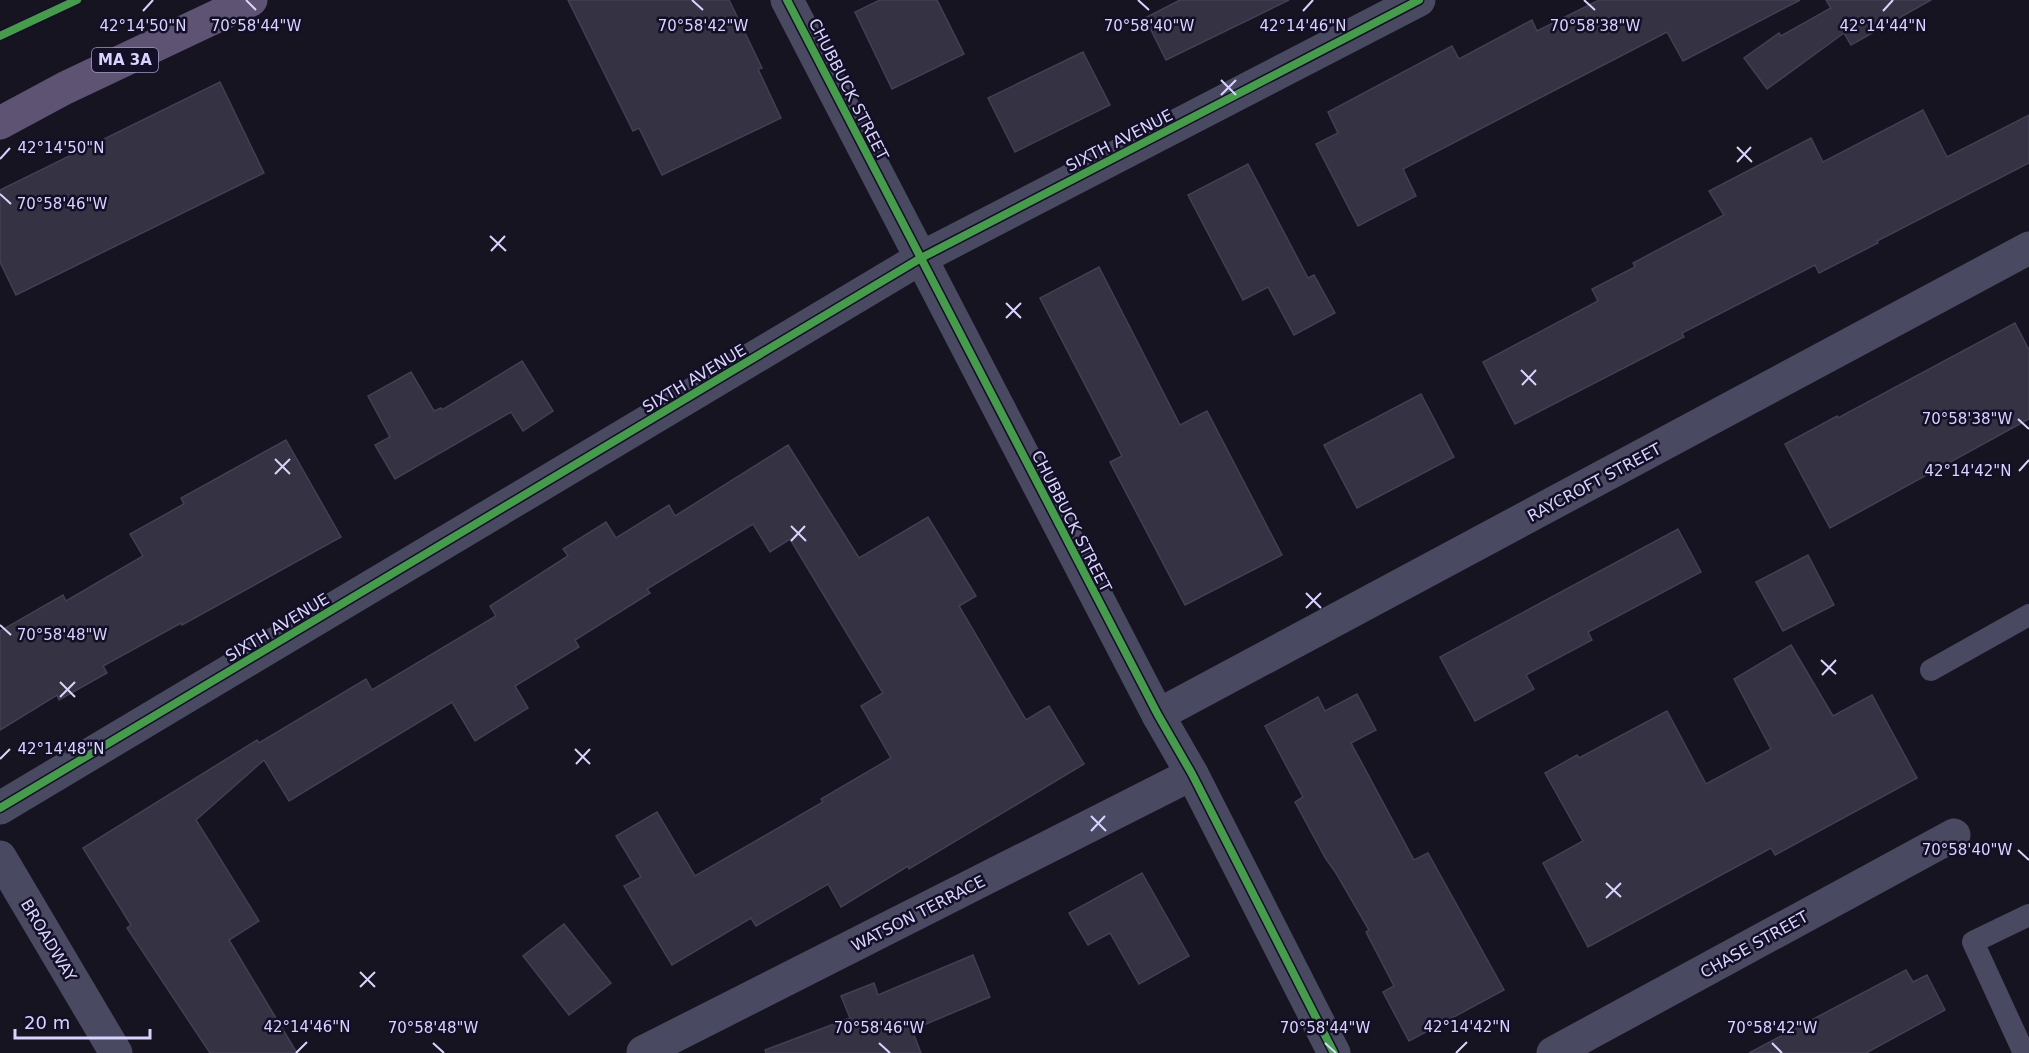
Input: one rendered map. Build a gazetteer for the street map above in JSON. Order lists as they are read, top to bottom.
{
  "streets": {
    "main road": ["MA 3A"],
    "street": [
      "CHUBBUCK STREET",
      "SIXTH AVENUE",
      "RAYCROFT STREET",
      "WATSON TERRACE",
      "BROADWAY",
      "CHASE STREET"
    ]
  },
  "crossings": [
    ["CHUBBUCK STREET", "SIXTH AVENUE"],
    ["CHUBBUCK STREET", "RAYCROFT STREET"],
    ["CHUBBUCK STREET", "WATSON TERRACE"]
  ],
  "scale_bar": "20 m",
  "coordinates": [
    "70°58'44\"W",
    "70°58'42\"W",
    "70°58'40\"W",
    "70°58'38\"W",
    "42°14'50\"N",
    "42°14'46\"N",
    "42°14'44\"N",
    "70°58'46\"W",
    "42°14'42\"N",
    "70°58'48\"W",
    "42°14'48\"N"
  ]
}
